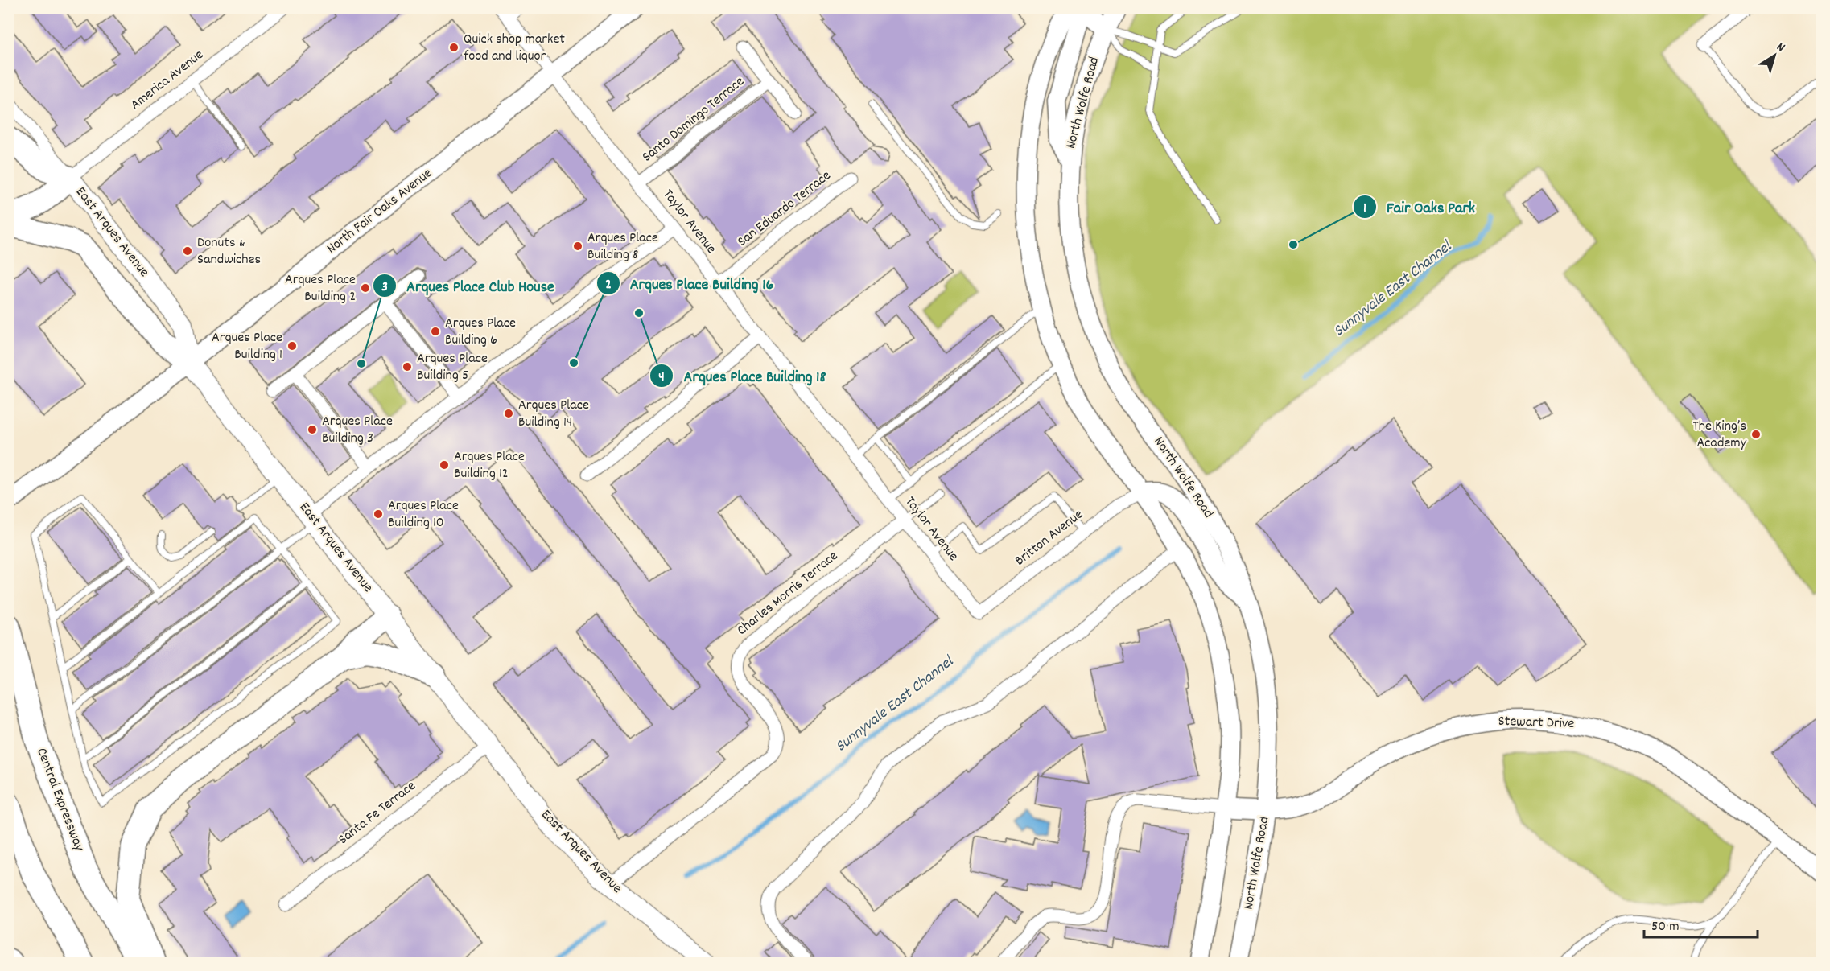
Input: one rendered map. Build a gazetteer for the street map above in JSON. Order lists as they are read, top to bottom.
{
  "streets": {
    "highway": ["Central Expressway"],
    "main road": [
      "North Wolfe Road",
      "North Fair Oaks Avenue",
      "East Arques Avenue",
      "Stewart Drive"
    ],
    "street": [
      "America Avenue",
      "Santo Domingo Terrace",
      "San Eduardo Terrace",
      "Taylor Avenue",
      "Britton Avenue",
      "Charles Morris Terrace",
      "Santa Fe Terrace"
    ]
  },
  "crossings": [
    ["America Avenue", "East Arques Avenue"],
    ["North Wolfe Road", "Stewart Drive"],
    ["Santo Domingo Terrace", "Taylor Avenue"],
    ["San Eduardo Terrace", "Taylor Avenue"],
    ["North Fair Oaks Avenue", "Taylor Avenue"],
    ["North Fair Oaks Avenue", "East Arques Avenue"],
    ["Taylor Avenue", "Britton Avenue"],
    ["Taylor Avenue", "Charles Morris Terrace"],
    ["East Arques Avenue", "Charles Morris Terrace"],
    ["East Arques Avenue", "Santa Fe Terrace"]
  ],
  "water": ["Sunnyvale East Channel"],
  "places": [
    "Quick shop market food and liquor",
    "Fair Oaks Park",
    "Arques Place Building 8",
    "Donuts & Sandwiches",
    "Arques Place Building 2",
    "Arques Place Building 18",
    "Arques Place Building 6",
    "Arques Place Building 1",
    "Arques Place Building 16",
    "Arques Place Club House",
    "Arques Place Building 5",
    "Arques Place Building 14",
    "Arques Place Building 3",
    "The King’s Academy",
    "Arques Place Building 12",
    "Arques Place Building 10"
  ],
  "scale_bar": "50 m",
  "north": "top right"
}
